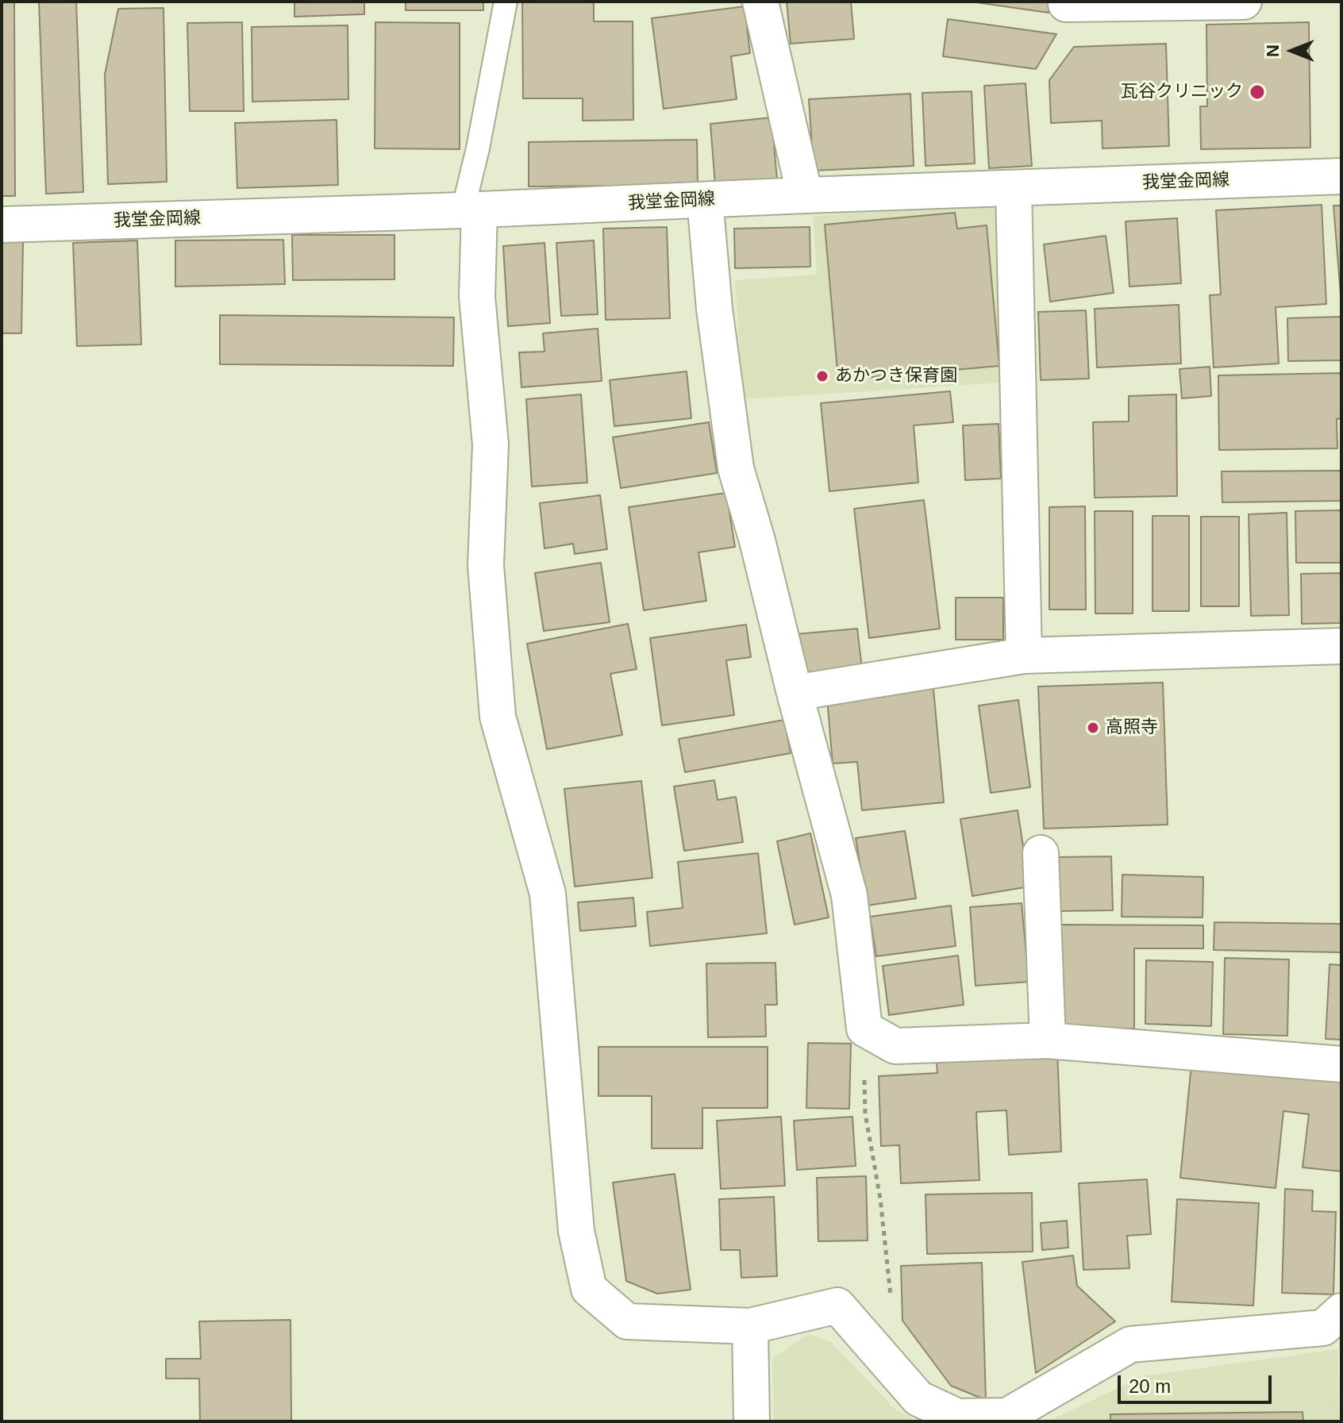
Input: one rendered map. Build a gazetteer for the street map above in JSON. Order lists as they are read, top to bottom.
{
  "streets": {
    "street": ["我堂金岡線"]
  },
  "places": ["瓦谷クリニック", "あかつき保育園", "高照寺"],
  "scale_bar": "20 m",
  "north": "left"
}
